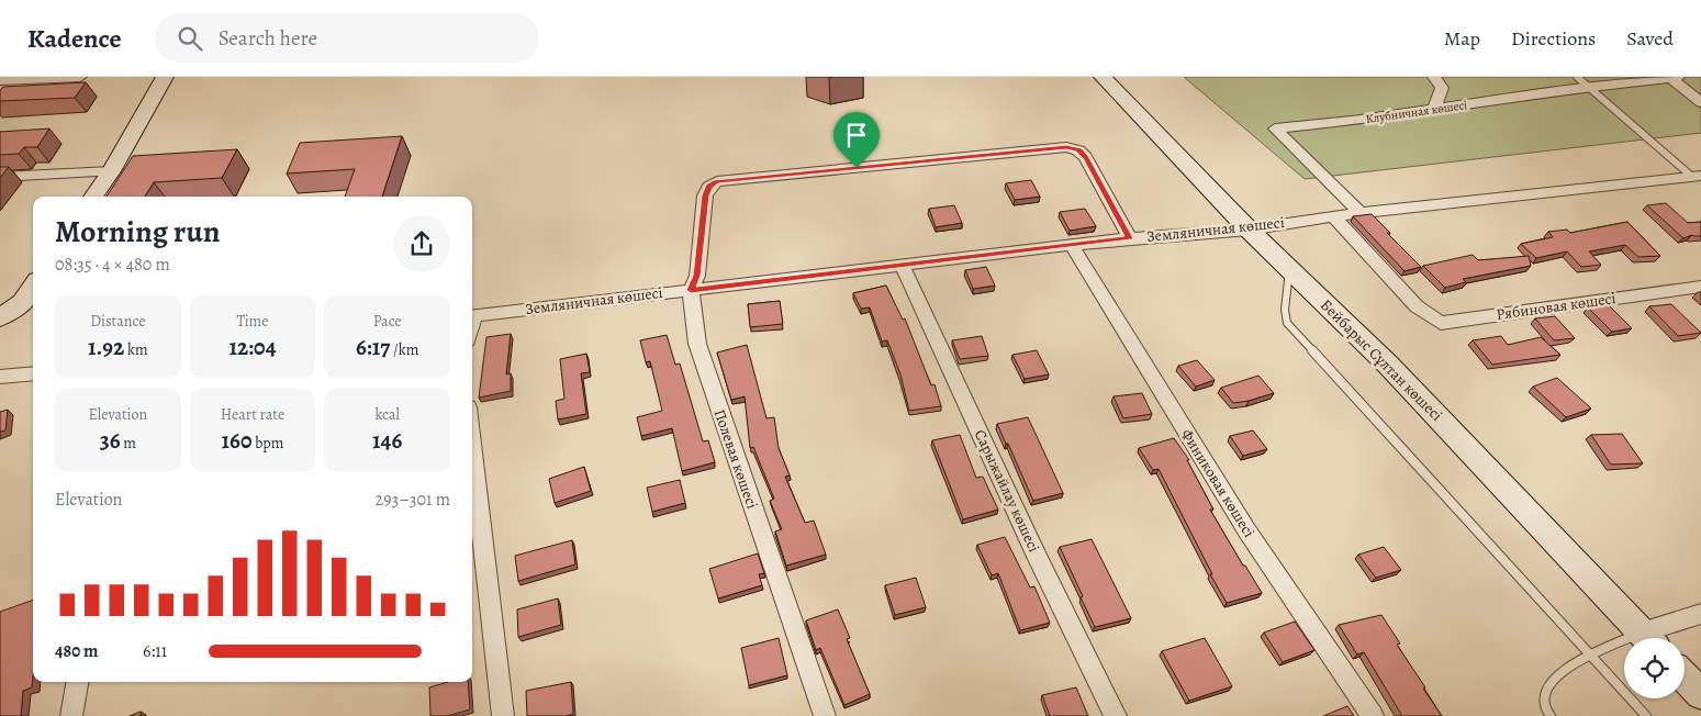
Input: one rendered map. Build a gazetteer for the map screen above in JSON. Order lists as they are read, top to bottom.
{
  "streets": {
    "street": [
      "Клубничная көшесі",
      "Земляничная көшесі",
      "Рябиновая көшесі",
      "Бейбарыс Сұлтан көшесі",
      "Полевая көшесі",
      "Финиковая көшесі",
      "Сарыжайлау көшесі"
    ]
  },
  "crossings": [
    ["Клубничная көшесі", "Земляничная көшесі"],
    ["Земляничная көшесі", "Рябиновая көшесі"],
    ["Земляничная көшесі", "Бейбарыс Сұлтан көшесі"],
    ["Земляничная көшесі", "Полевая көшесі"],
    ["Земляничная көшесі", "Финиковая көшесі"],
    ["Земляничная көшесі", "Сарыжайлау көшесі"]
  ],
  "page": {
    "header": "Kadence",
    "search": "Search here",
    "nav": ["Map", "Directions", "Saved"],
    "heading": ["Morning run", "08:35 · 4 × 480 m"],
    "stats": [
      ["Distance", "1.92 km"],
      ["Time", "12:04"],
      ["Pace", "6:17 /km"],
      ["Elevation", "36 m"],
      ["Heart rate", "160 bpm"],
      ["kcal", "146"]
    ],
    "chart": ["Elevation", "293–301 m"],
    "list": [
      {
        "name": "480 m",
        "note": "6:11"
      }
    ]
  }
}
